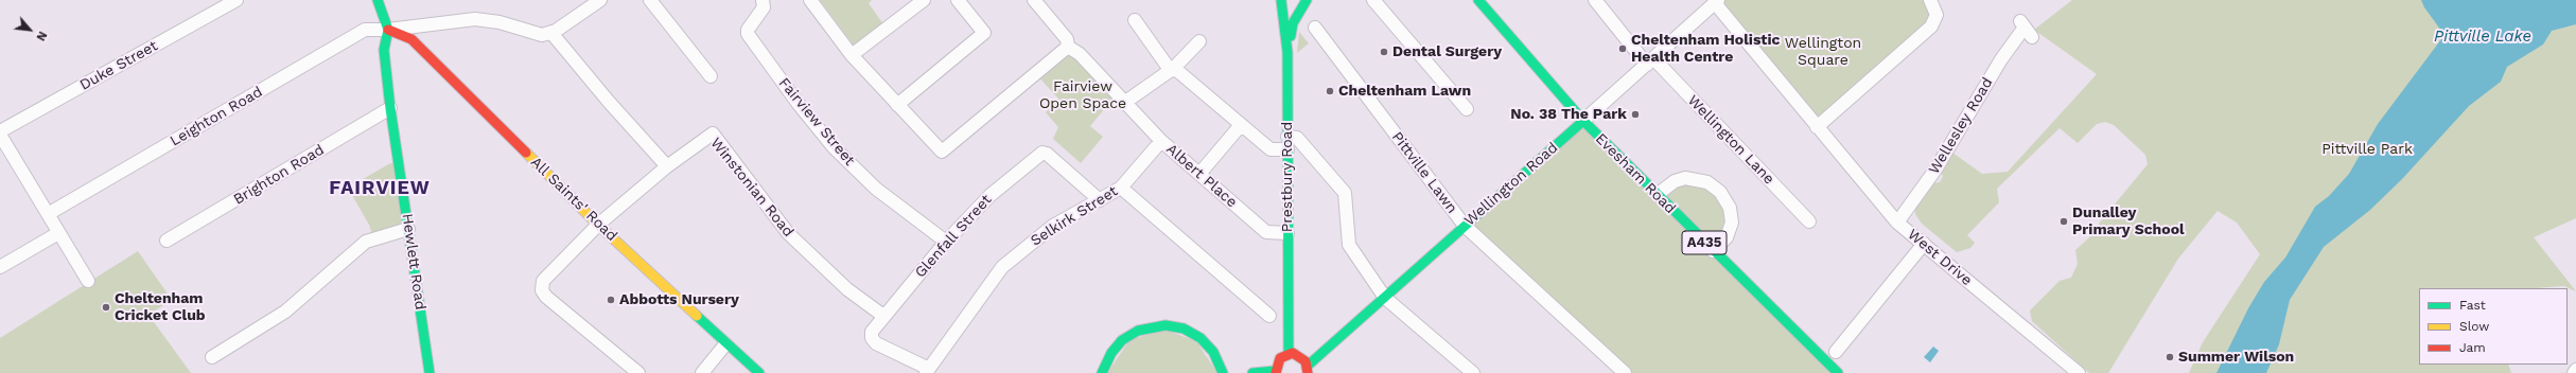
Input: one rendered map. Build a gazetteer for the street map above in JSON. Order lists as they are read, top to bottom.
{
  "streets": {
    "street": [
      "Duke Street",
      "Leighton Road",
      "Fairview Street",
      "Wellesley Road",
      "Wellington Lane",
      "Pittville Lawn",
      "Evesham Road",
      "Brighton Road",
      "Albert Place",
      "Prestbury Road",
      "Wellington Road",
      "Winstonian Road",
      "All Saints' Road",
      "Selkirk Street",
      "Glenfall Street",
      "A435",
      "West Drive",
      "Hewlett Road"
    ]
  },
  "crossings": [
    ["Leighton Road", "All Saints' Road"],
    ["Leighton Road", "Hewlett Road"],
    ["Fairview Street", "Glenfall Street"],
    ["Wellesley Road", "West Drive"],
    ["Wellington Lane", "Wellington Road"],
    ["Pittville Lawn", "Wellington Road"],
    ["Evesham Road", "Wellington Road"],
    ["Brighton Road", "Hewlett Road"],
    ["Albert Place", "Prestbury Road"],
    ["Albert Place", "Selkirk Street"],
    ["Winstonian Road", "All Saints' Road"],
    ["Winstonian Road", "Glenfall Street"],
    ["All Saints' Road", "Hewlett Road"],
    ["Selkirk Street", "Glenfall Street"]
  ],
  "districts": ["FAIRVIEW"],
  "water": ["Pittville Lake"],
  "parks": ["Wellington Square", "Fairview Open Space", "Pittville Park"],
  "places": [
    "Cheltenham Holistic Health Centre",
    "Dental Surgery",
    "Cheltenham Lawn",
    "No. 38 The Park",
    "Dunalley Primary School",
    "Abbotts Nursery",
    "Cheltenham Cricket Club",
    "Summer Wilson"
  ],
  "legend": ["Fast", "Slow", "Jam"],
  "north": "bottom right"
}
